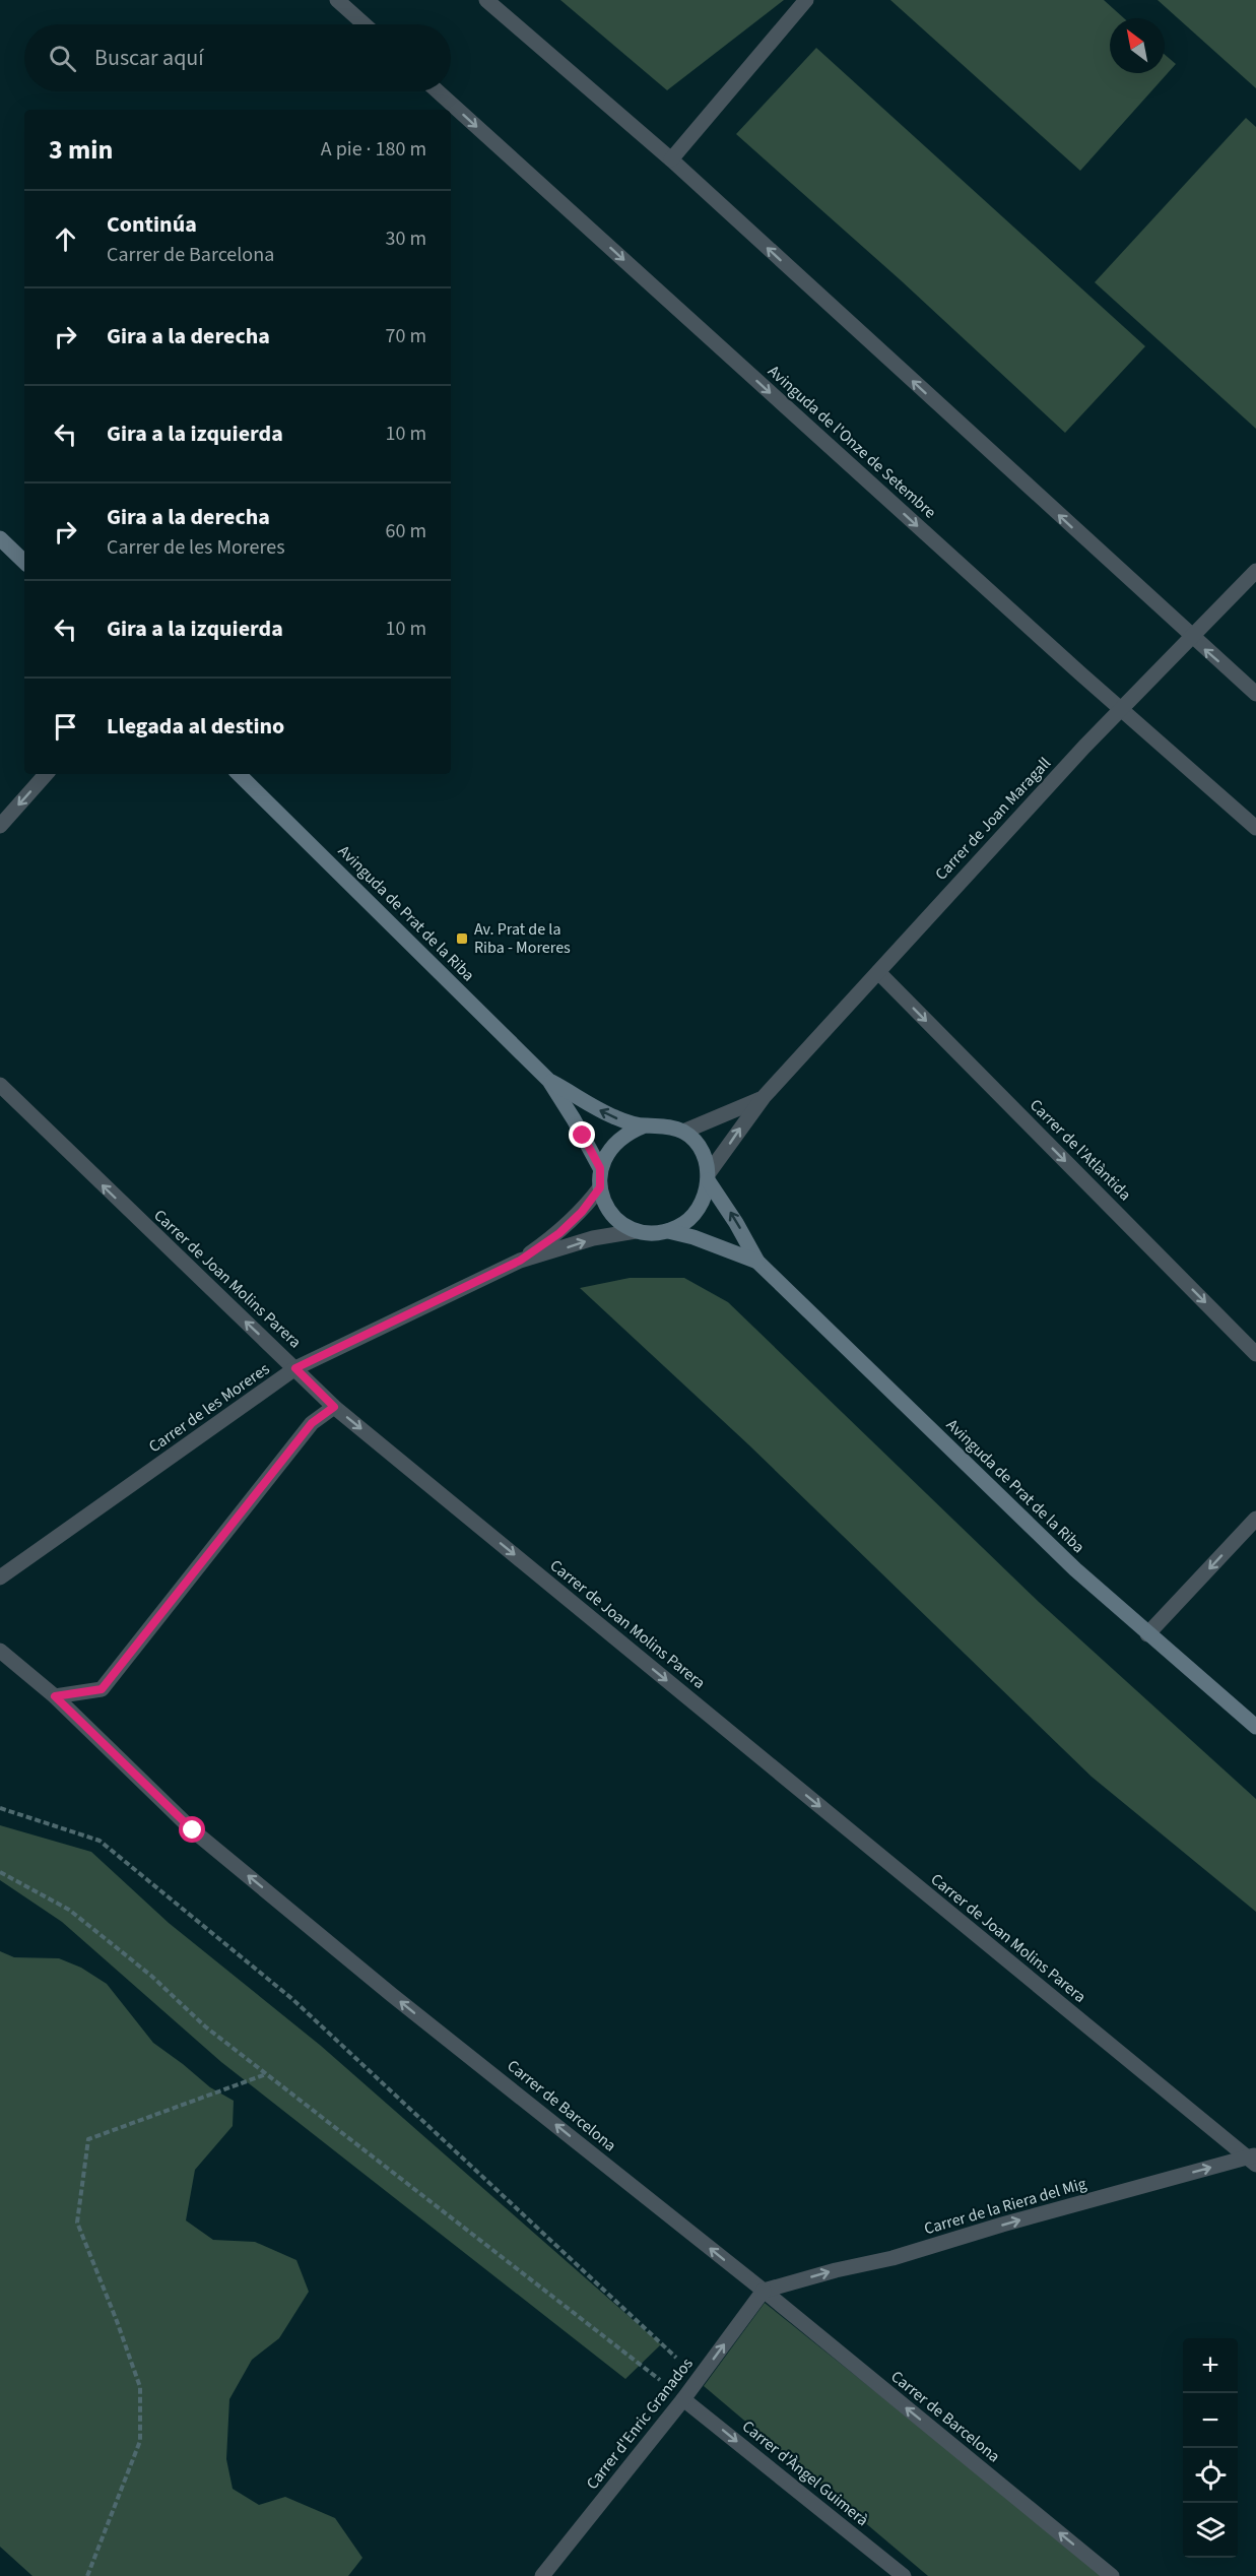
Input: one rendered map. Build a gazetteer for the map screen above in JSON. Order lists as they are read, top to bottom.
{
  "streets": {
    "main road": ["Avinguda de Prat de la Riba"],
    "street": [
      "Avinguda de l'Onze de Setembre",
      "Carrer de Joan Maragall",
      "Carrer de l'Atlàntida",
      "Carrer de Joan Molins Parera",
      "Carrer de les Moreres",
      "Carrer de Barcelona",
      "Carrer de la Riera del Mig",
      "Carrer d'Enric Granados",
      "Carrer d'Àngel Guimerà"
    ]
  },
  "crossings": [
    ["Avinguda de l'Onze de Setembre", "Carrer de Joan Maragall"],
    ["Carrer de Joan Maragall", "Carrer de l'Atlàntida"],
    ["Carrer de Joan Maragall", "Carrer de les Moreres"],
    ["Carrer de Joan Molins Parera", "Carrer de les Moreres"],
    ["Carrer de Joan Molins Parera", "Carrer de la Riera del Mig"],
    ["Carrer de Barcelona", "Carrer de la Riera del Mig"],
    ["Carrer de Barcelona", "Carrer d'Enric Granados"],
    ["Carrer de la Riera del Mig", "Carrer d'Enric Granados"],
    ["Carrer d'Enric Granados", "Carrer d'Àngel Guimerà"]
  ],
  "one_way": [
    "Carrer de l'Atlàntida",
    "Carrer de Barcelona",
    "Carrer de la Riera del Mig",
    "Carrer d'Àngel Guimerà"
  ],
  "places": {
    "transit": ["Av. Prat de la Riba - Moreres"]
  },
  "north": "top left",
  "page": {
    "search": "Buscar aquí",
    "heading": ["3 min", "A pie · 180 m"],
    "list": [
      ["Continúa", "Carrer de Barcelona", "30 m"],
      ["Gira a la derecha", "70 m"],
      ["Gira a la izquierda", "10 m"],
      ["Gira a la derecha", "Carrer de les Moreres", "60 m"],
      ["Gira a la izquierda", "10 m"],
      "Llegada al destino"
    ],
    "map_buttons": ["+", "−"]
  }
}
